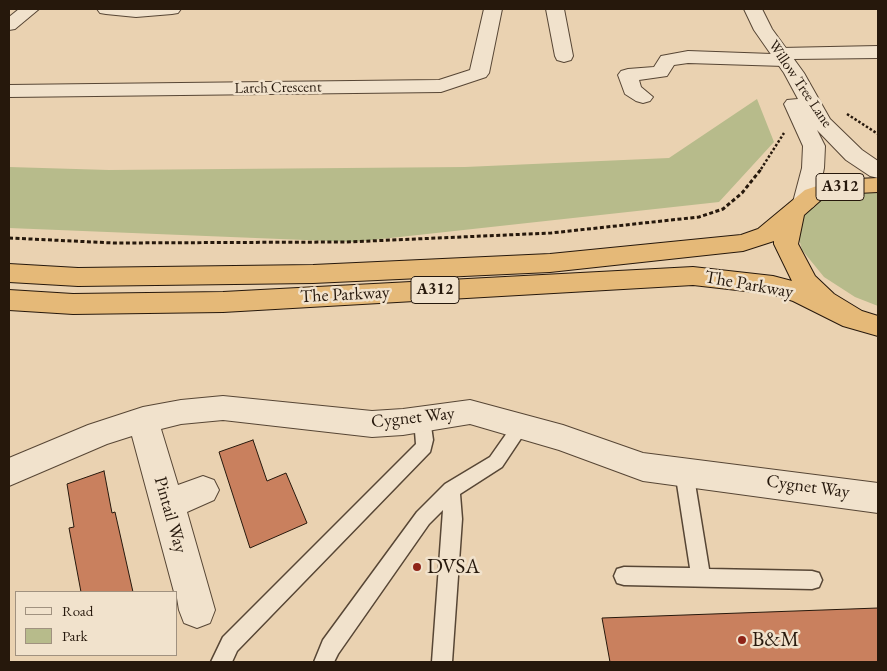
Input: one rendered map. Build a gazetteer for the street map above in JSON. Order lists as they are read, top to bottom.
{
  "streets": {
    "highway": ["A312", "The Parkway"],
    "street": [
      "Willow Tree Lane",
      "Larch Crescent",
      "Cygnet Way",
      "Pintail Way"
    ]
  },
  "crossings": [
    ["Willow Tree Lane", "A312"],
    ["Willow Tree Lane", "The Parkway"],
    ["A312", "The Parkway"],
    ["Cygnet Way", "Pintail Way"]
  ],
  "places": ["DVSA", "B&M"],
  "legend": ["Road", "Park"]
}
